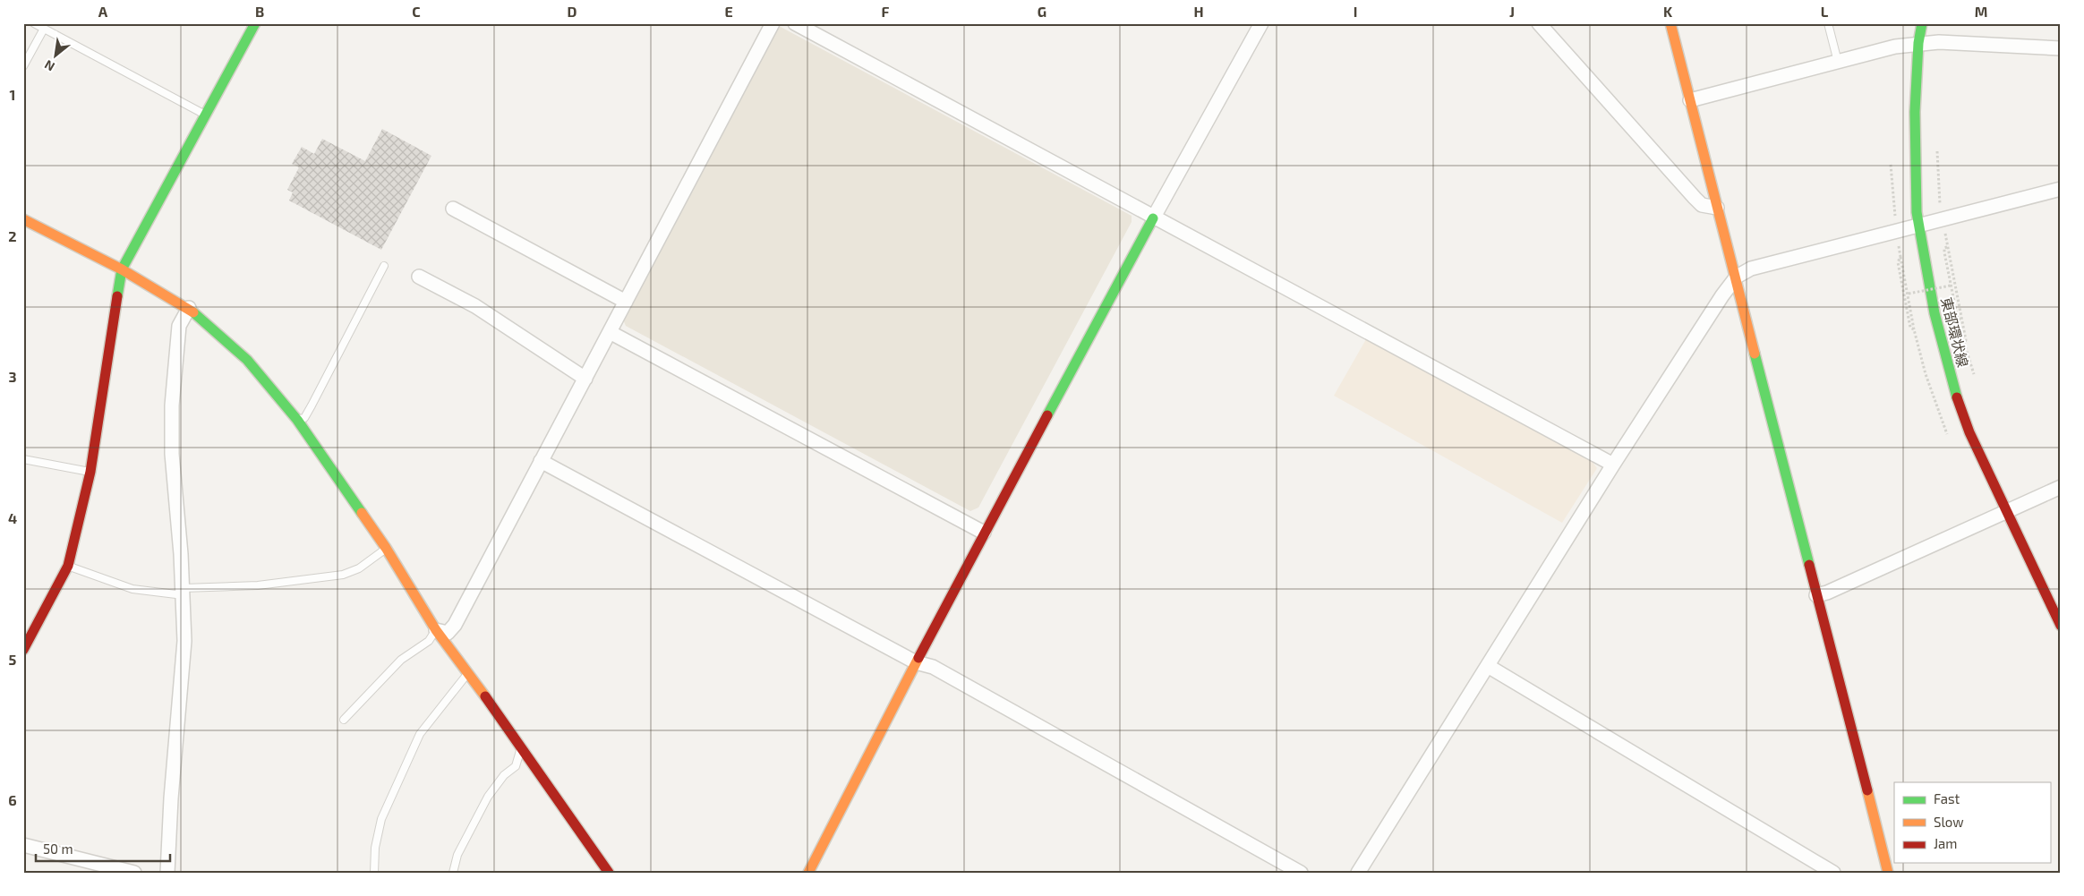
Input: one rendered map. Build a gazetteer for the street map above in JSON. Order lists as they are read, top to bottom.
{
  "streets": {
    "street": ["東部環状線"]
  },
  "legend": ["Fast", "Slow", "Jam"],
  "scale_bar": "50 m",
  "north": "bottom left",
  "grid": {
    "columns": [
      "A",
      "B",
      "C",
      "D",
      "E",
      "F",
      "G",
      "H",
      "I",
      "J",
      "K",
      "L",
      "M"
    ],
    "rows": [
      "1",
      "2",
      "3",
      "4",
      "5",
      "6"
    ]
  }
}
